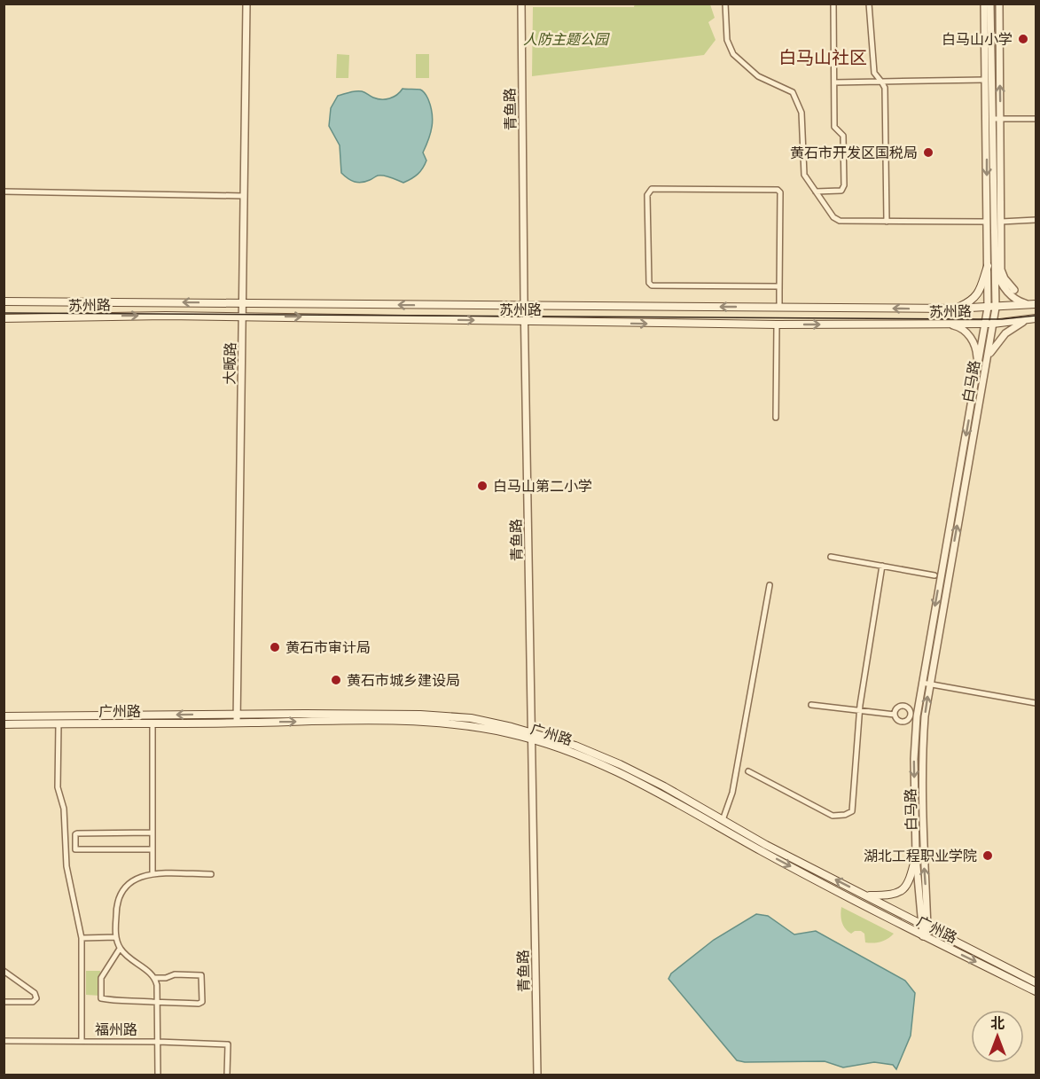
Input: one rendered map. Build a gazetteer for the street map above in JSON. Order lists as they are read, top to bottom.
{
  "streets": {
    "main road": ["苏州路", "广州路"],
    "street": [
      "青鱼路",
      "大畈路",
      "白马路",
      "福州路"
    ]
  },
  "crossings": [
    ["青鱼路", "苏州路"],
    ["青鱼路", "广州路"],
    ["苏州路", "大畈路"],
    ["苏州路", "白马路"],
    ["大畈路", "广州路"],
    ["白马路", "广州路"]
  ],
  "districts": ["白马山社区"],
  "parks": ["人防主题公园"],
  "places": [
    "白马山小学",
    "黄石市开发区国税局",
    "白马山第二小学",
    "黄石市审计局",
    "黄石市城乡建设局",
    "湖北工程职业学院"
  ],
  "north": "top"
}
